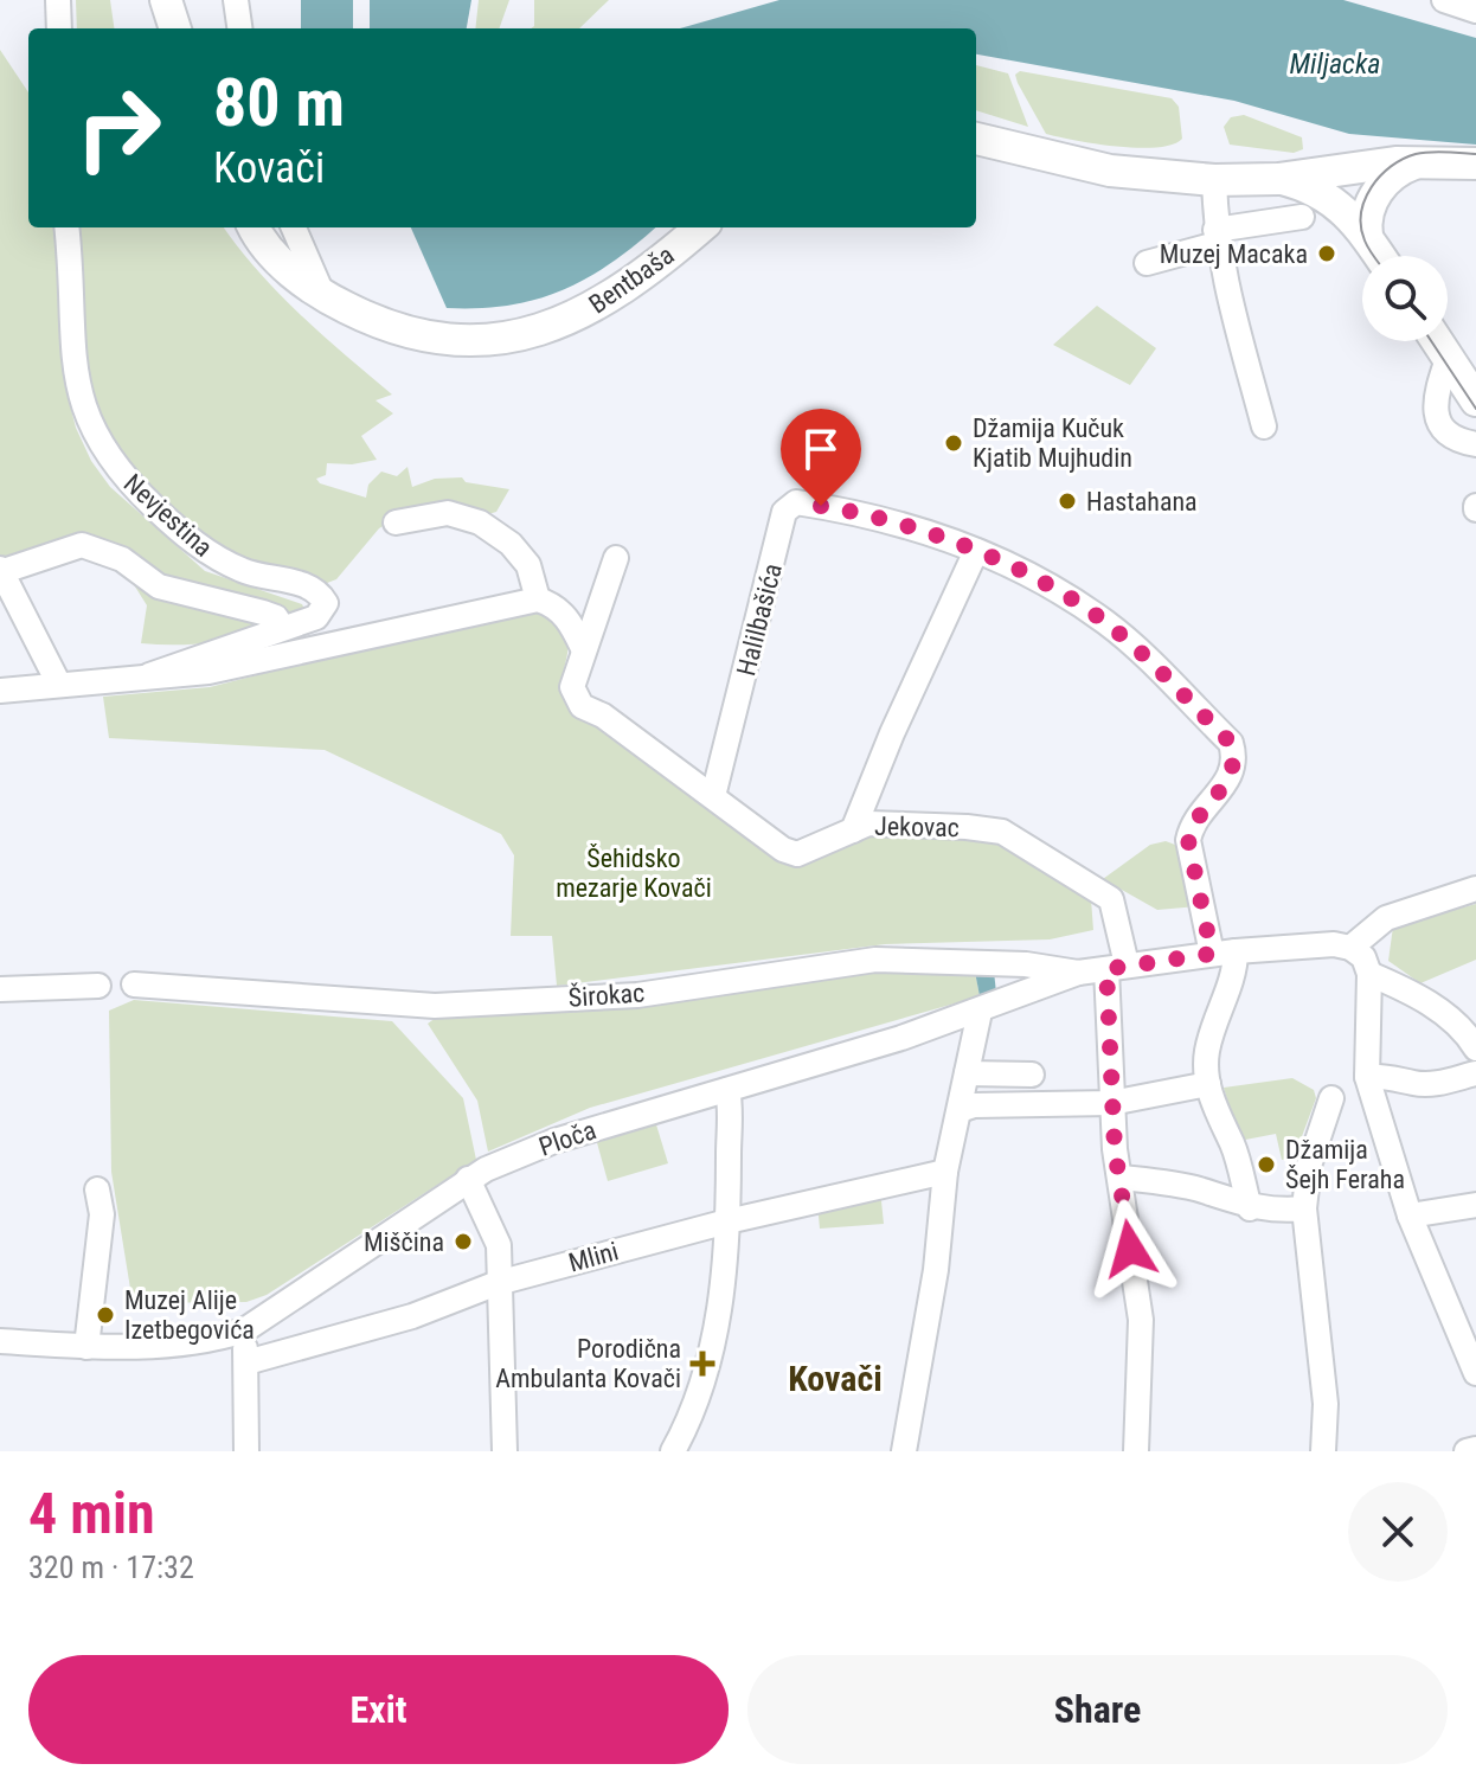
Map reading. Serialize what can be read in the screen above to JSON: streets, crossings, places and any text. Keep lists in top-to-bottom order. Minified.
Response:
{"streets":{"main road":["Bentbaša"],"street":["Nevjestina","Halilbašića","Jekovac","Širokac","Ploča","Mlini"]},"crossings":[["Halilbašića","Jekovac"],["Širokac","Ploča"]],"districts":["Kovači"],"water":["Miljacka"],"parks":["Šehidsko mezarje Kovači"],"places":{"other":["Muzej Macaka","Džamija Kučuk Kjatib Mujhudin","Hastahana","Džamija Šejh Feraha","Miščina","Muzej Alije Izetbegovića"],"health":["Porodična Ambulanta Kovači"]},"page":{"turn":["80 m","Kovači"],"heading":["4 min","320 m · 17:32"],"buttons":["Exit","Share"]}}
